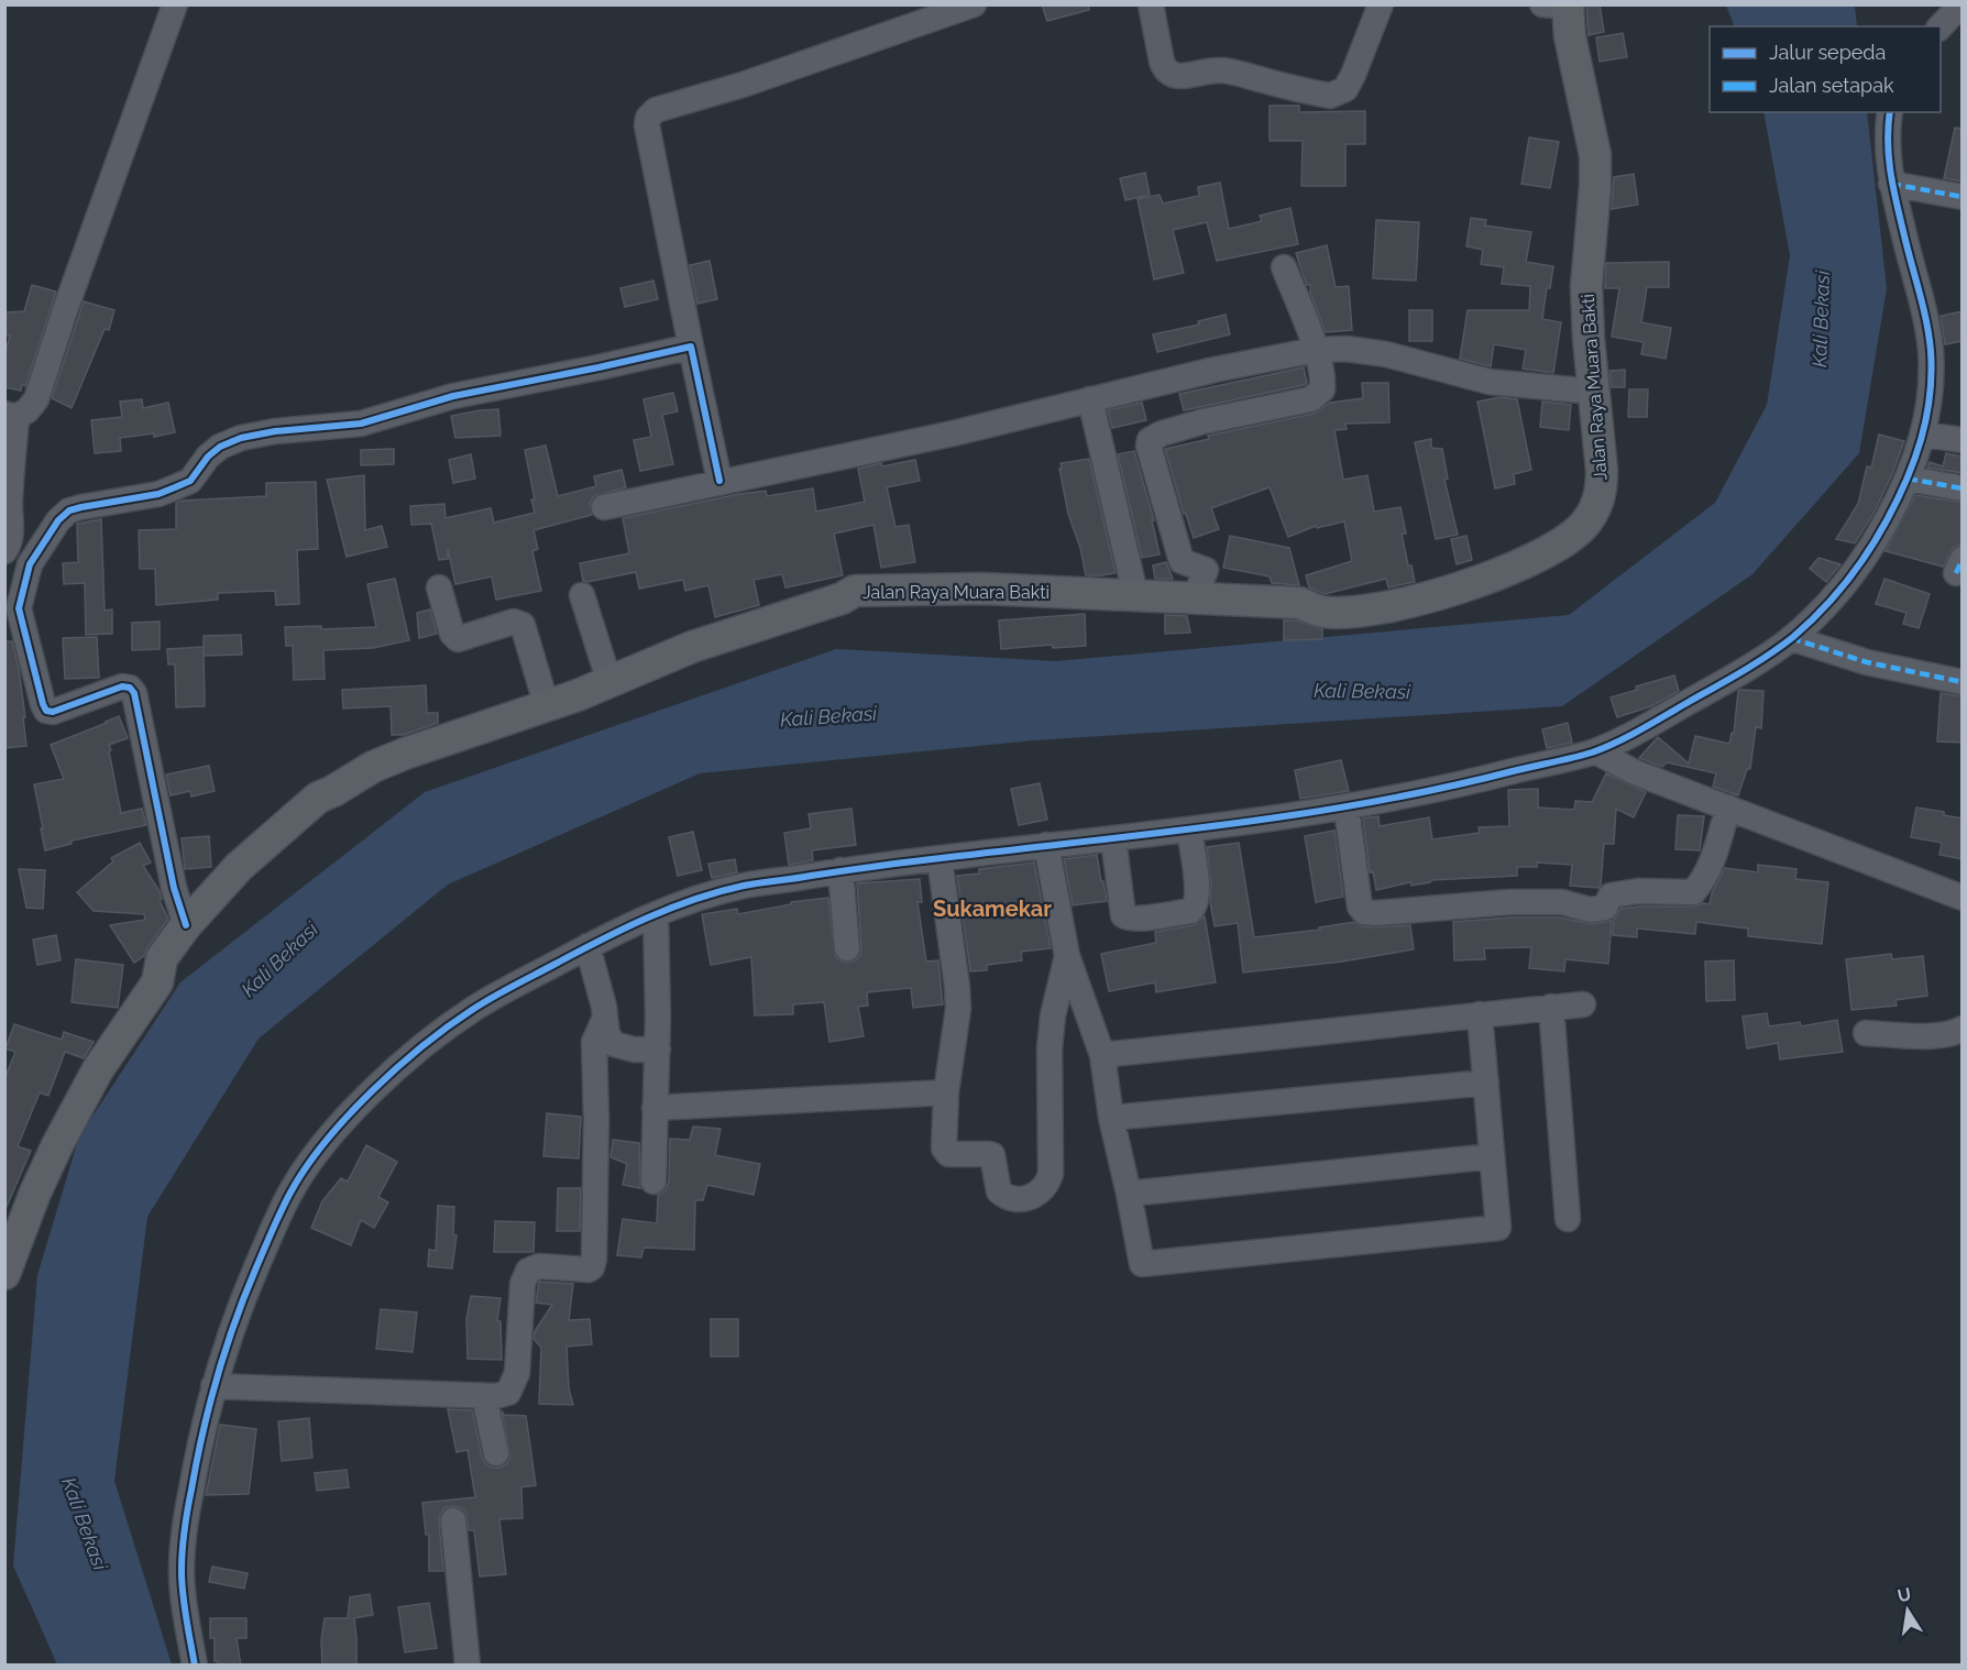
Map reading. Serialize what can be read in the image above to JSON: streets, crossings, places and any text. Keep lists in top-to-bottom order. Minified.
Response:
{"streets":{"main road":["Jalan Raya Muara Bakti"]},"districts":["Sukamekar"],"water":["Kali Bekasi"],"legend":["Jalur sepeda","Jalan setapak"],"north":"top"}
